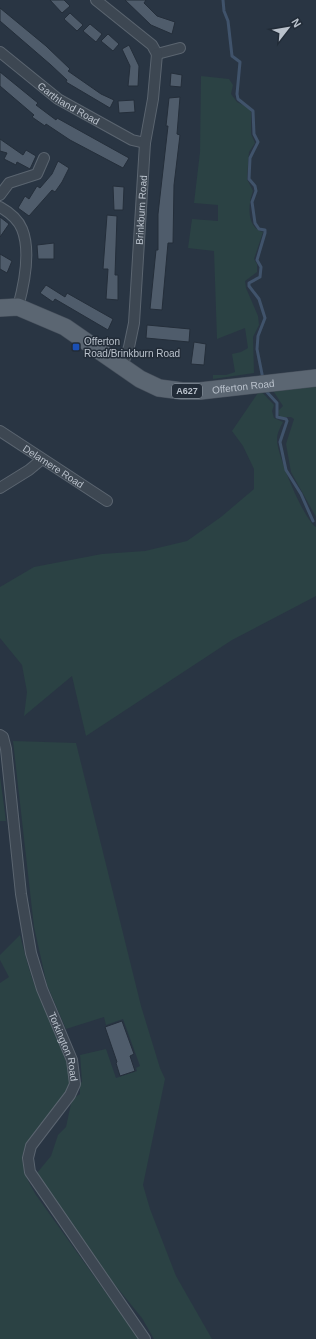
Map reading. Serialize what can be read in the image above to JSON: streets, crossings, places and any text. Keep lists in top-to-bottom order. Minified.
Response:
{"streets":{"main road":["Offerton Road","A627"],"street":["Garthland Road","Brinkburn Road","Delamere Road","Torkington Road"]},"crossings":[["Garthland Road","Brinkburn Road"],["Brinkburn Road","Offerton Road"]],"places":{"transit":["Offerton Road/Brinkburn Road"]},"north":"top right"}
